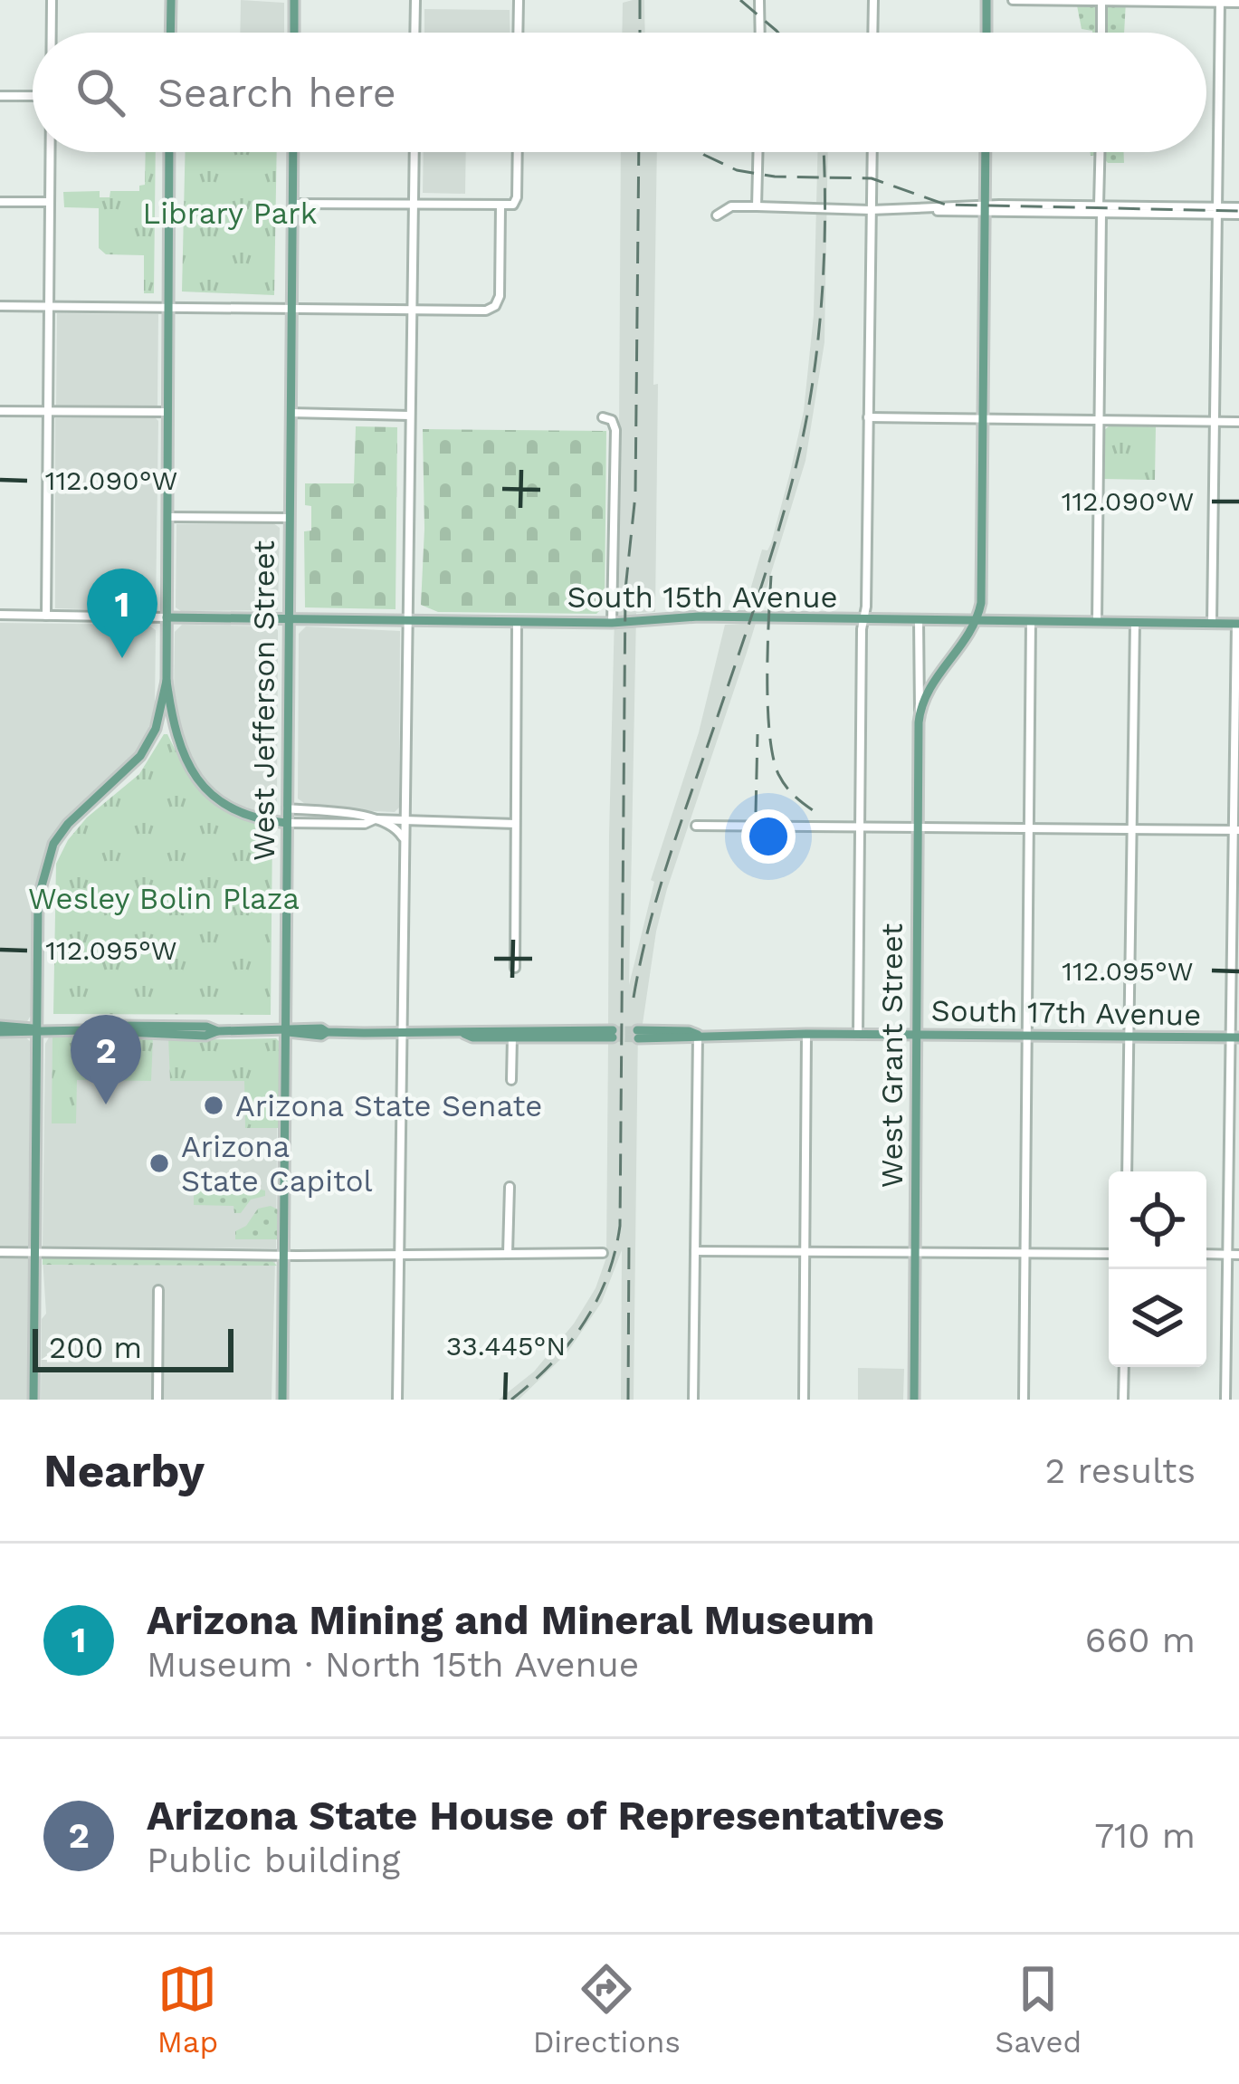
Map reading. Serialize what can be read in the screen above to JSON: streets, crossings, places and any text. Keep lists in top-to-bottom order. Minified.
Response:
{"streets":{"main road":["South 15th Avenue","West Jefferson Street","South 17th Avenue","West Grant Street"]},"crossings":[["South 15th Avenue","West Jefferson Street"],["South 15th Avenue","West Grant Street"],["South 17th Avenue","West Grant Street"]],"parks":["Library Park","Wesley Bolin Plaza"],"places":["Arizona State Senate","Arizona State Capitol"],"scale_bar":"200 m","page":{"search":"Search here","pins":["1","2"],"scale":"200 m","heading":["Nearby","2 results"],"list":[{"mark":"1","name":"Arizona Mining and Mineral Museum","note":"Museum · North 15th Avenue","value":"660 m"},{"mark":"2","name":"Arizona State House of Representatives","note":"Public building","value":"710 m"}],"nav":["Map","Directions","Saved"]},"coordinates":["112.090°W","112.095°W","33.445°N"]}
